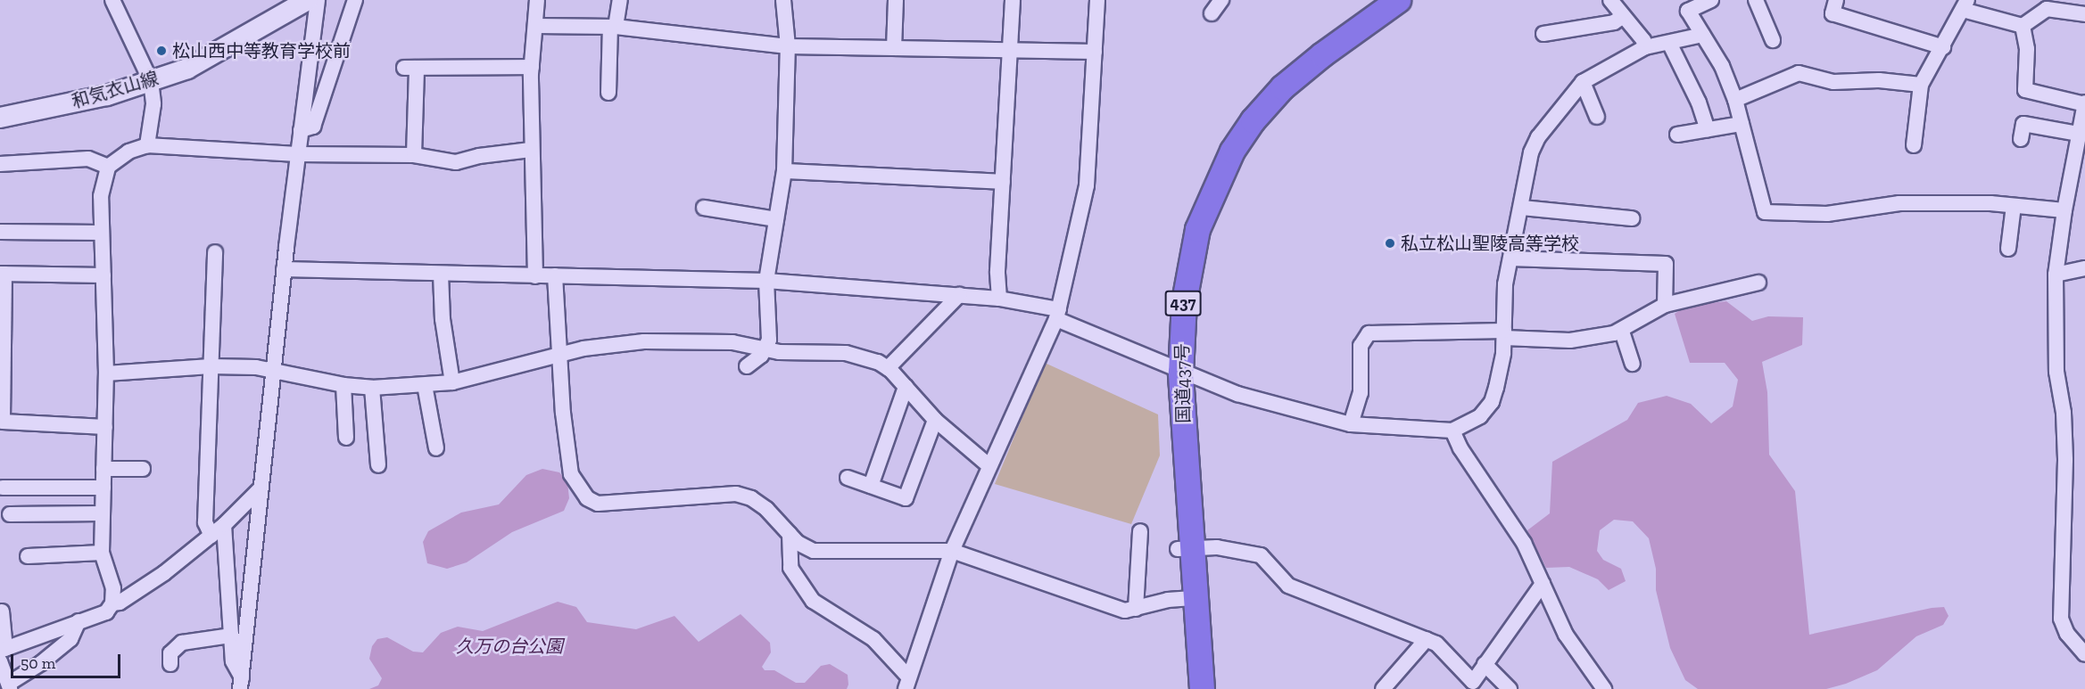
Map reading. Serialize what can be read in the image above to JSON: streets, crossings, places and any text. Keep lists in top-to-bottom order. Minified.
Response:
{"streets":{"highway":["437","国道437号"],"main road":["和気衣山線"]},"parks":["久万の台公園"],"places":["松山西中等教育学校前","私立松山聖陵高等学校"],"scale_bar":"50 m"}
